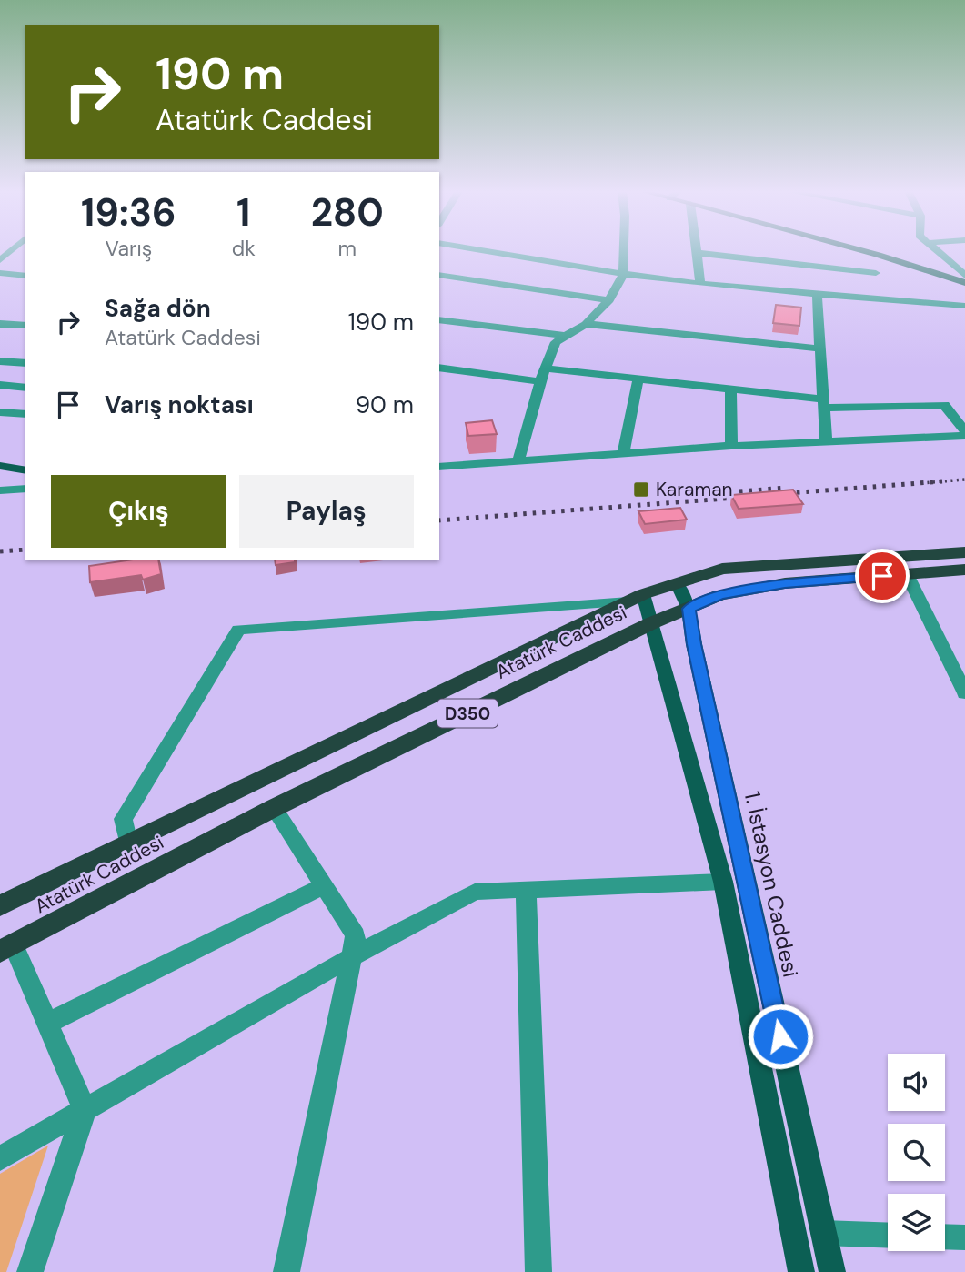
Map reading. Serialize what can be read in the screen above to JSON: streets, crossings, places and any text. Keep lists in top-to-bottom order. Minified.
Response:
{"streets":{"highway":["Atatürk Caddesi","D350"],"main road":["1. İstasyon Caddesi"]},"crossings":[["Atatürk Caddesi","1. İstasyon Caddesi"]],"places":{"transit":["Karaman"]},"page":{"turn":["190 m","Atatürk Caddesi"],"eta":["19:36","Varış","1","dk","280","m"],"list":[{"name":"Sağa dön","note":"Atatürk Caddesi","value":"190 m"},{"name":"Varış noktası","value":"90 m"}],"buttons":["Çıkış","Paylaş"]}}
